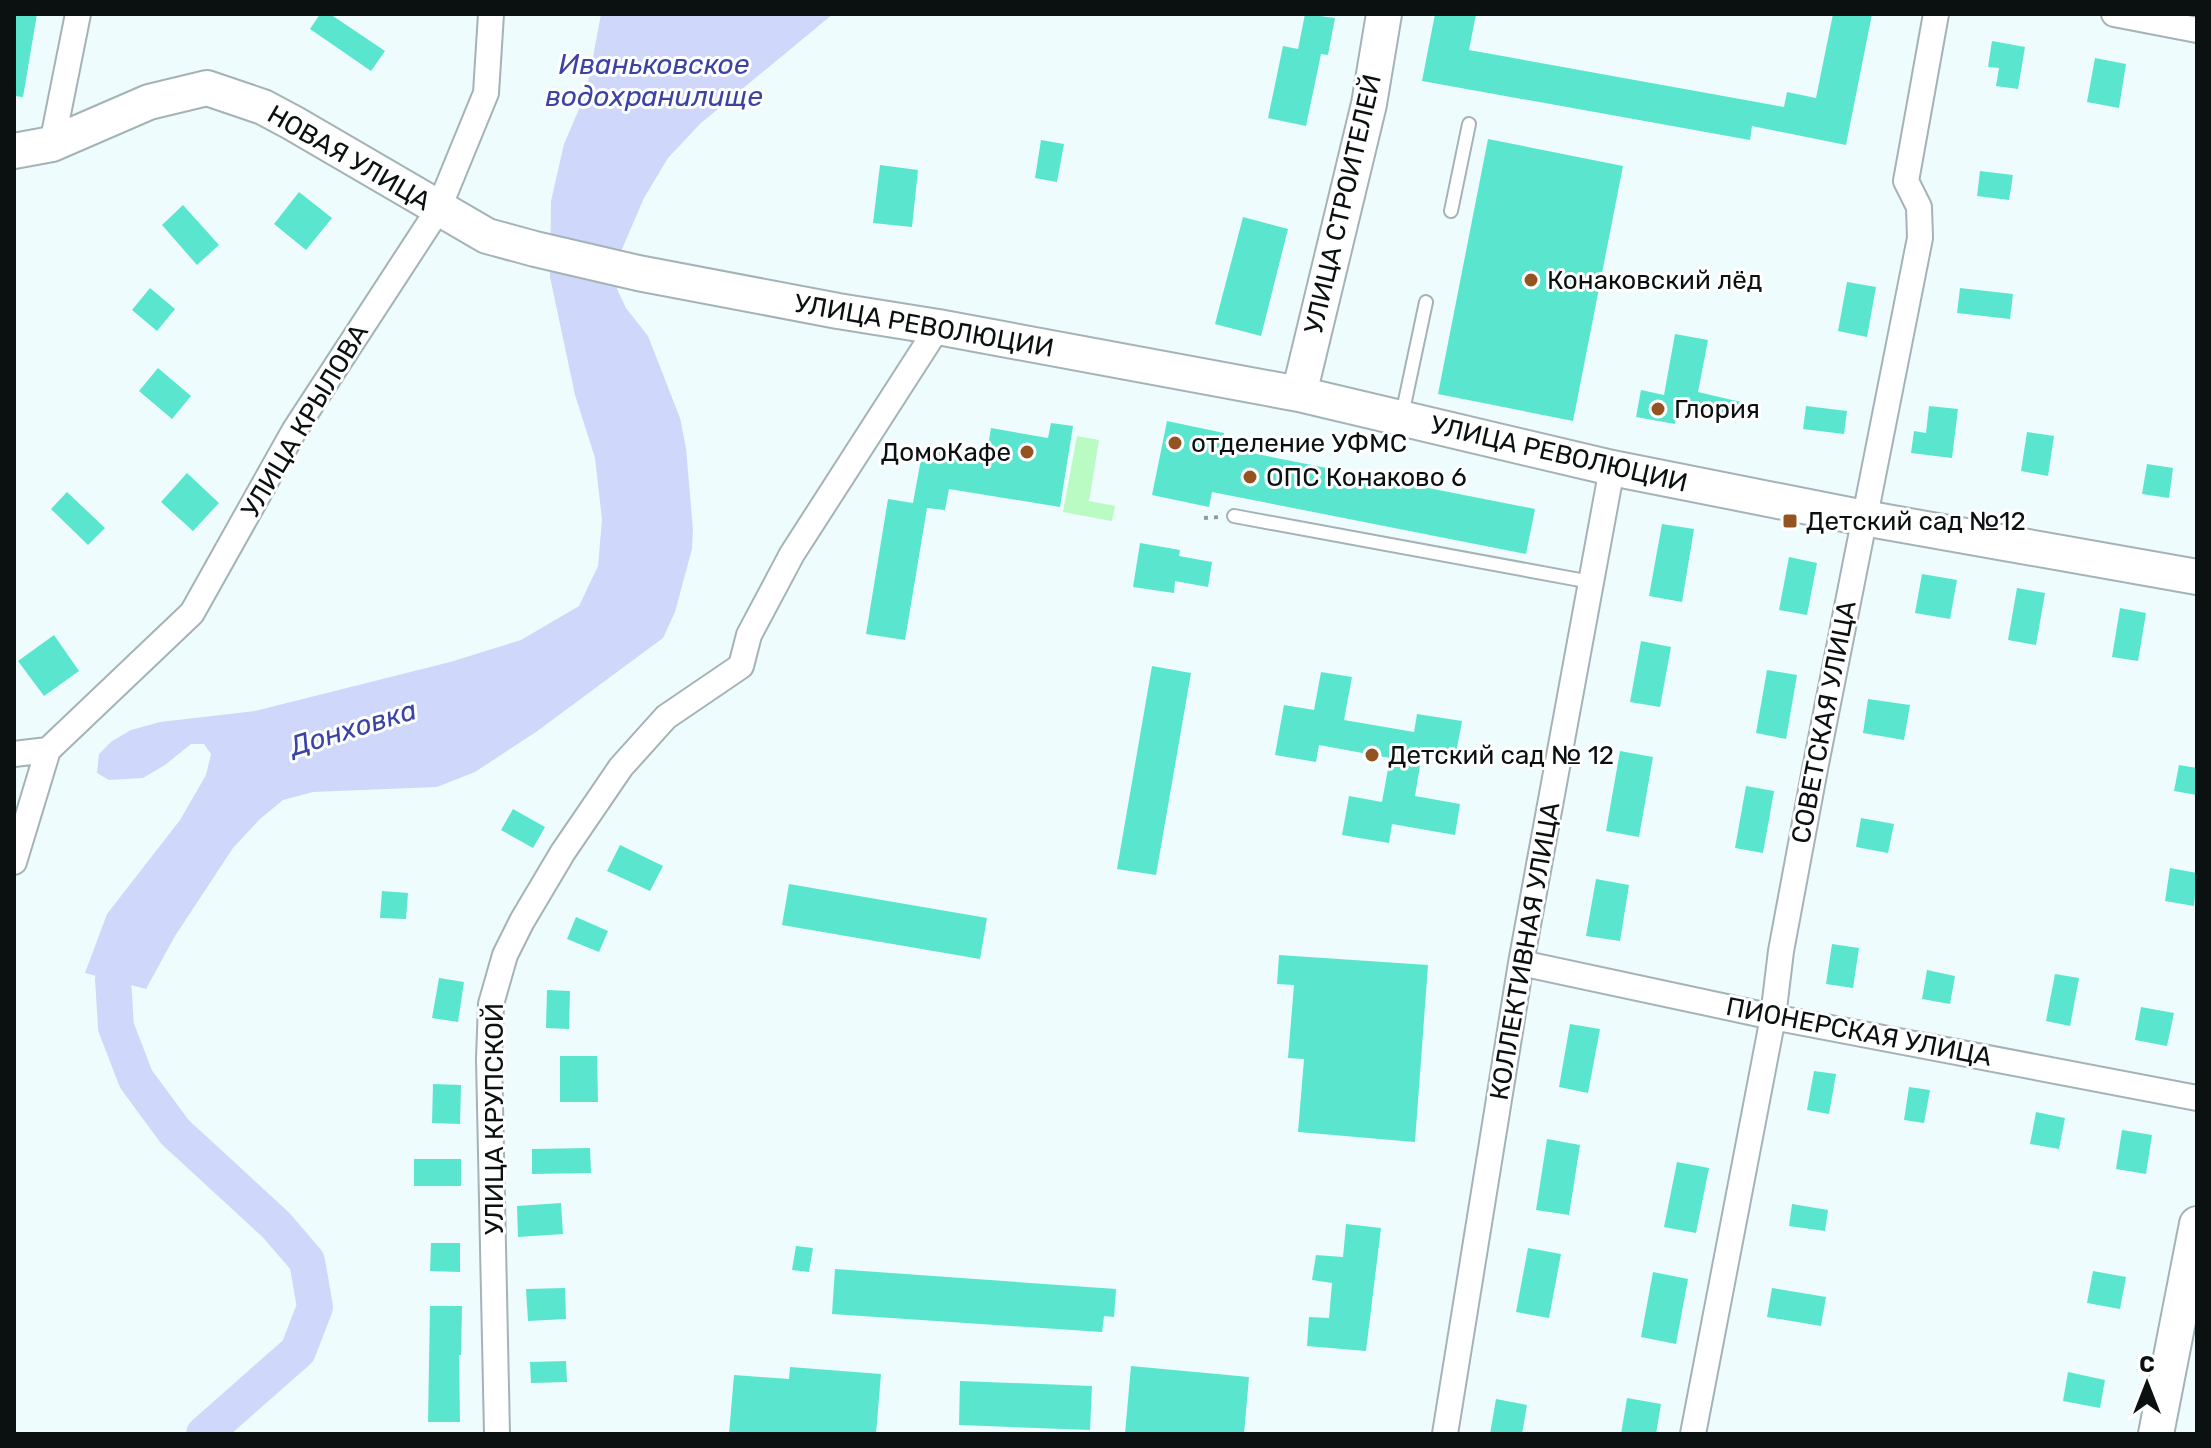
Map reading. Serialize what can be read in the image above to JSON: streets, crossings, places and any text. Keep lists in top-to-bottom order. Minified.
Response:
{"streets":{"main road":["НОВАЯ УЛИЦА","УЛИЦА СТРОИТЕЛЕЙ","УЛИЦА РЕВОЛЮЦИИ"],"street":["УЛИЦА КРЫЛОВА","СОВЕТСКАЯ УЛИЦА","КОЛЛЕКТИВНАЯ УЛИЦА","ПИОНЕРСКАЯ УЛИЦА","УЛИЦА КРУПСКОЙ"]},"crossings":[["НОВАЯ УЛИЦА","УЛИЦА РЕВОЛЮЦИИ"],["НОВАЯ УЛИЦА","УЛИЦА КРЫЛОВА"],["УЛИЦА СТРОИТЕЛЕЙ","УЛИЦА РЕВОЛЮЦИИ"],["УЛИЦА РЕВОЛЮЦИИ","СОВЕТСКАЯ УЛИЦА"],["УЛИЦА РЕВОЛЮЦИИ","КОЛЛЕКТИВНАЯ УЛИЦА"],["УЛИЦА РЕВОЛЮЦИИ","УЛИЦА КРУПСКОЙ"],["СОВЕТСКАЯ УЛИЦА","ПИОНЕРСКАЯ УЛИЦА"],["КОЛЛЕКТИВНАЯ УЛИЦА","ПИОНЕРСКАЯ УЛИЦА"]],"water":["Иваньковское водохранилище","Донховка"],"places":{"other":["Конаковский лёд","Глория","отделение УФМС","ДомоКафе","ОПС Конаково 6","Детский сад № 12"],"transit":["Детский сад №12"]},"north":"top"}
